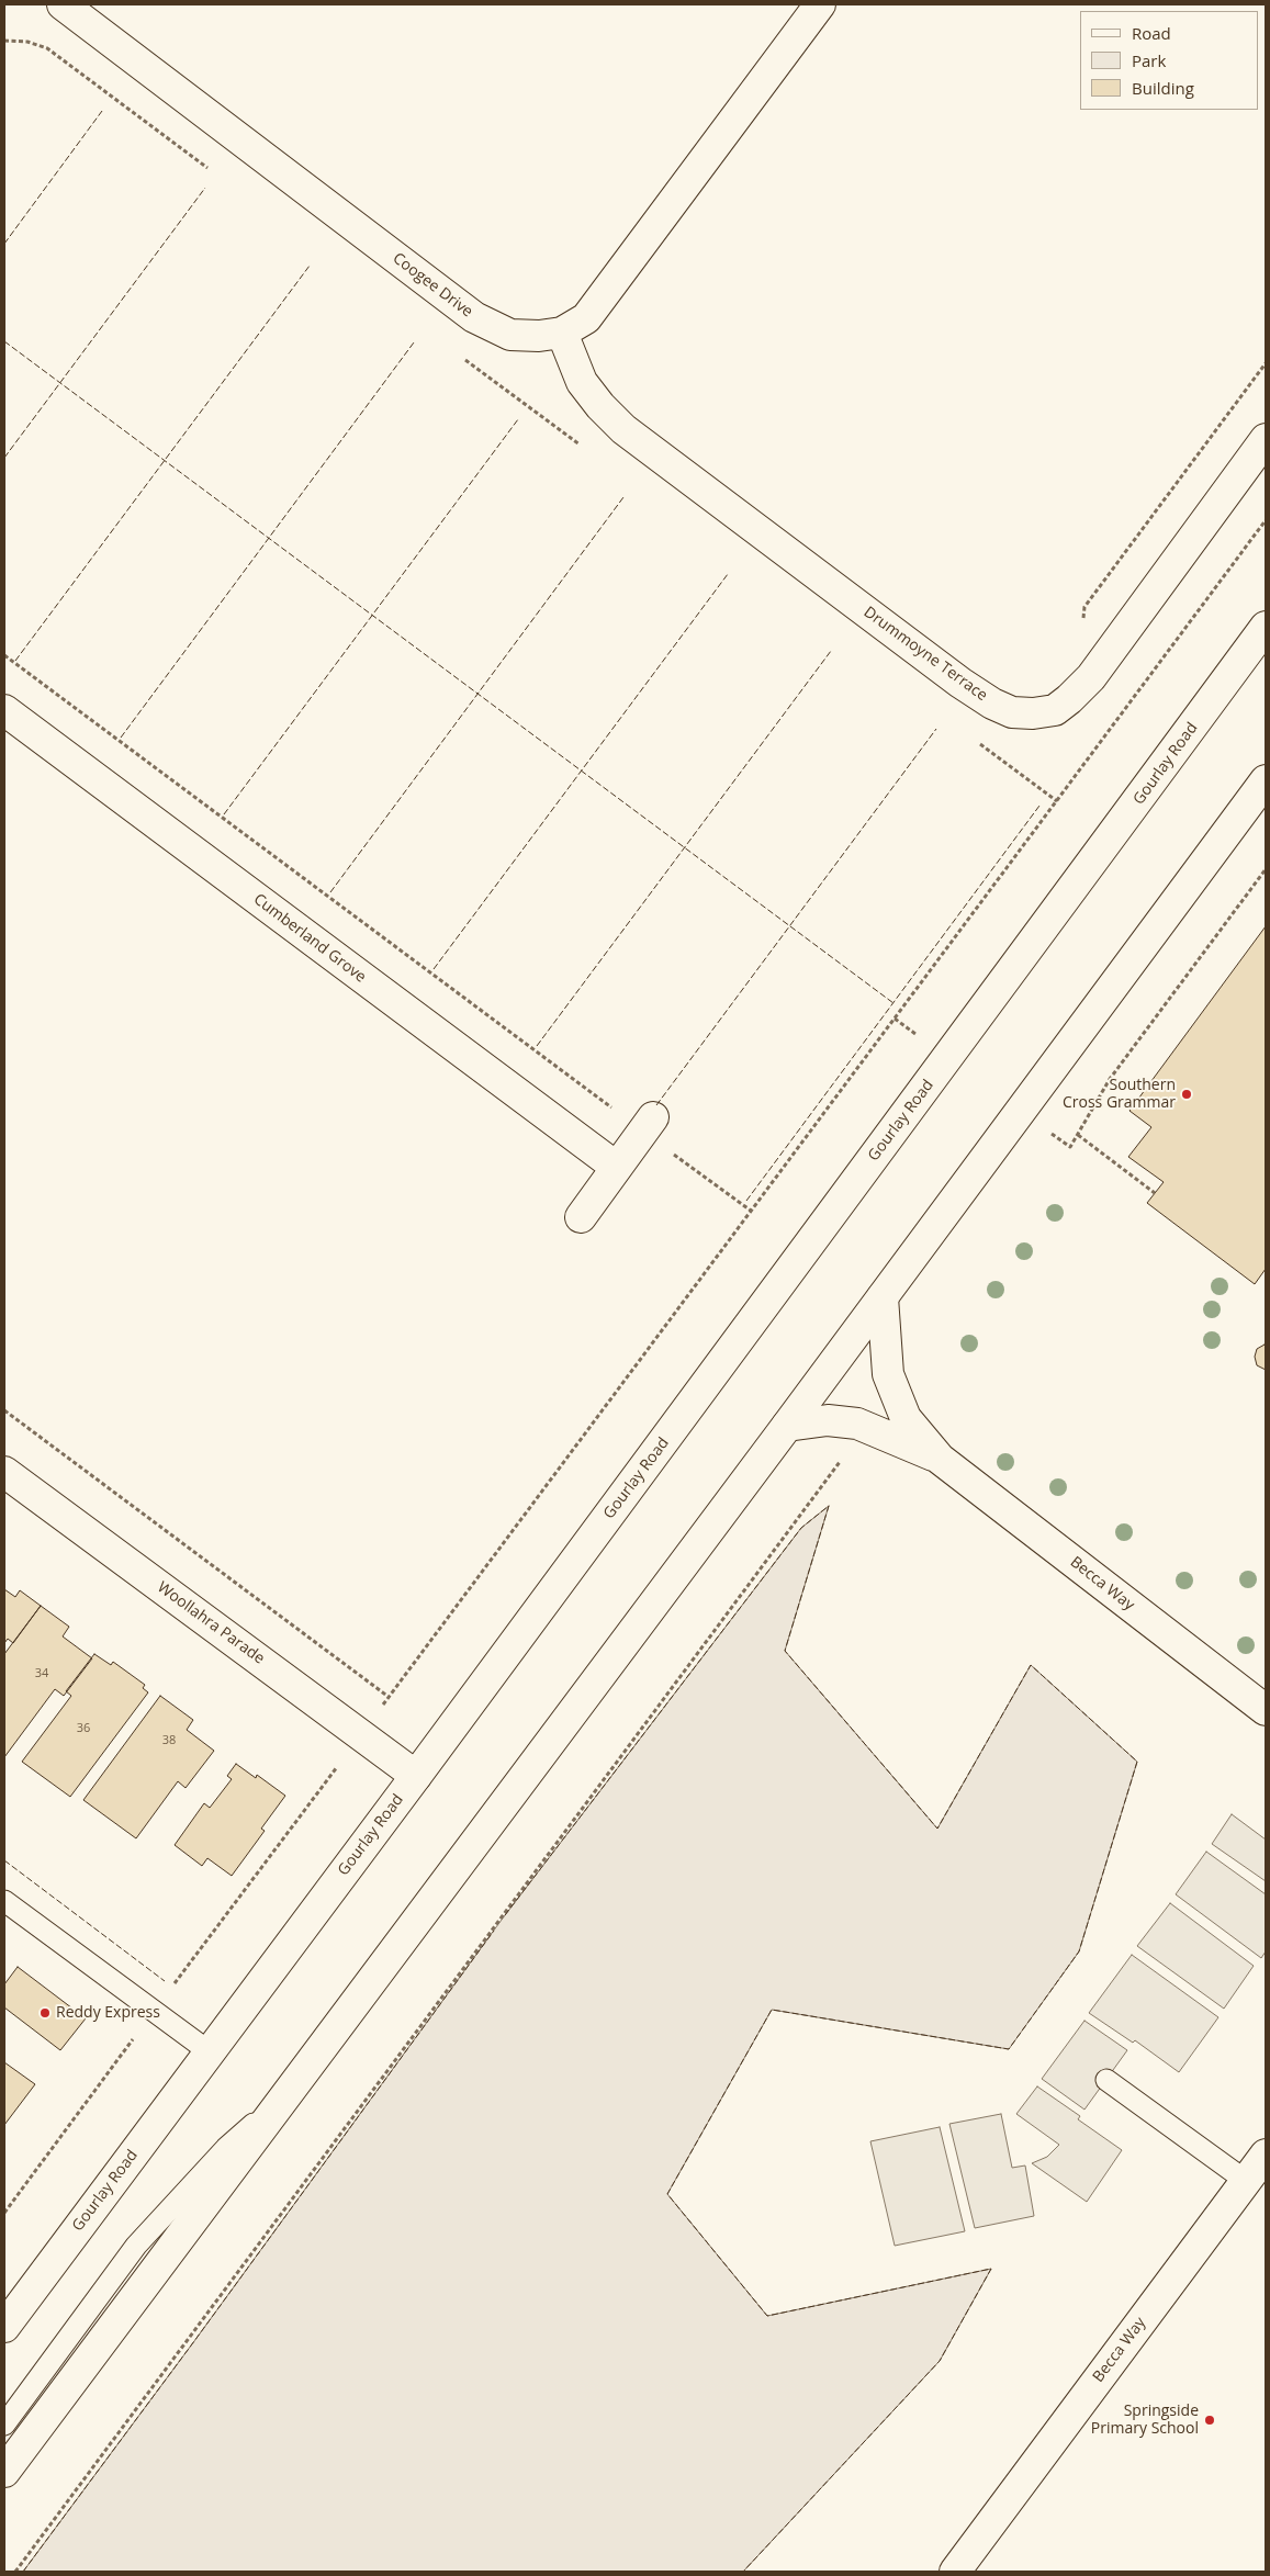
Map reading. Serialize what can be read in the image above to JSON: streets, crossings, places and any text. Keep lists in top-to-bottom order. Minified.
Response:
{"streets":{"street":["Coogee Drive","Drummoyne Terrace","Gourlay Road","Cumberland Grove","Becca Way","Woollahra Parade"]},"crossings":[["Coogee Drive","Drummoyne Terrace"],["Gourlay Road","Woollahra Parade"]],"places":["Southern Cross Grammar","Reddy Express","Springside Primary School"],"house_numbers":["34","36","38"],"legend":["Road","Park","Building"]}
